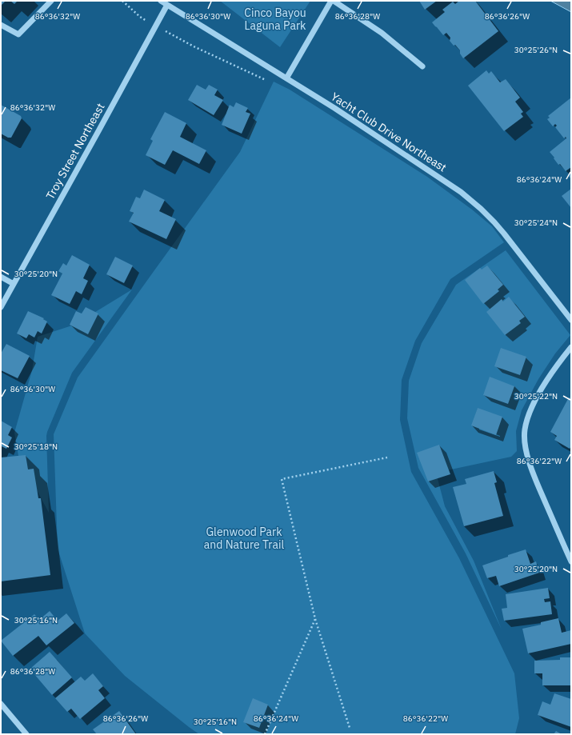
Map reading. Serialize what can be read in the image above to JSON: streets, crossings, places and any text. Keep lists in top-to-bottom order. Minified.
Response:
{"streets":{"street":["Yacht Club Drive Northeast","Troy Street Northeast"]},"crossings":[["Yacht Club Drive Northeast","Troy Street Northeast"]],"parks":["Cinco Bayou Laguna Park","Glenwood Park and Nature Trail"],"coordinates":["86°36'32\"W","86°36'30\"W","86°36'28\"W","86°36'26\"W","30°25'26\"N","86°36'24\"W","30°25'24\"N","30°25'20\"N","30°25'22\"N","30°25'18\"N","86°36'22\"W","30°25'16\"N"]}
